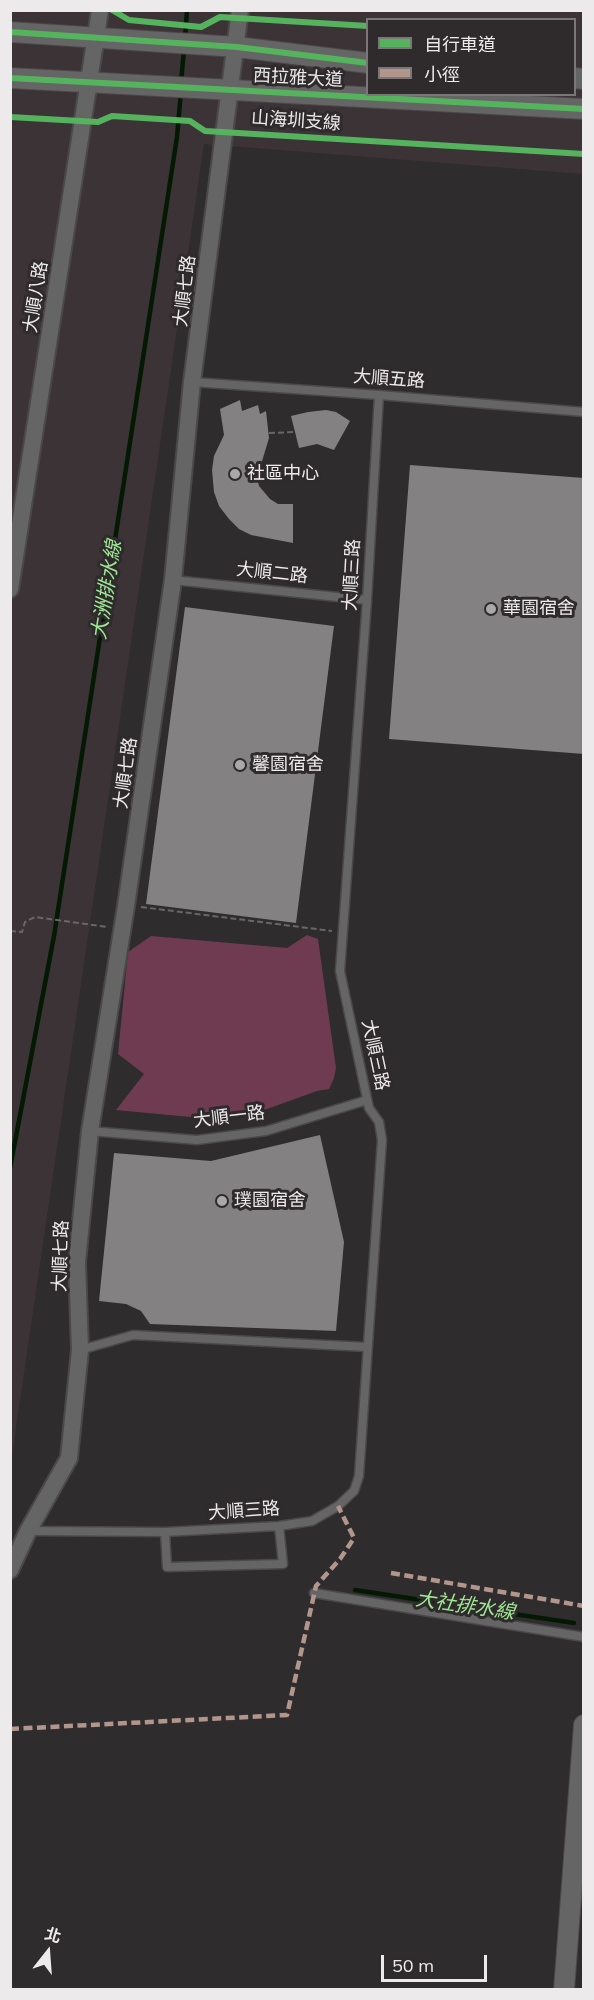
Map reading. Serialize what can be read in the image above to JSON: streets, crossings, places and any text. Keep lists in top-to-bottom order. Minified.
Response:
{"streets":{"street":["西拉雅大道","大順七路","大順八路"],"lane":["大順五路","大順二路","大順三路","大順一路"],"cycle path":["山海圳支線"]},"crossings":[["西拉雅大道","大順七路"],["西拉雅大道","大順八路"],["大順七路","大順五路"],["大順七路","大順二路"],["大順七路","大順三路"],["大順七路","大順一路"],["大順五路","大順三路"],["大順二路","大順三路"],["大順三路","大順一路"]],"water":["大洲排水線","大社排水線"],"places":["社區中心","華園宿舍","馨園宿舍","璞園宿舍"],"legend":["自行車道","小徑"],"scale_bar":"50 m","north":"top"}
